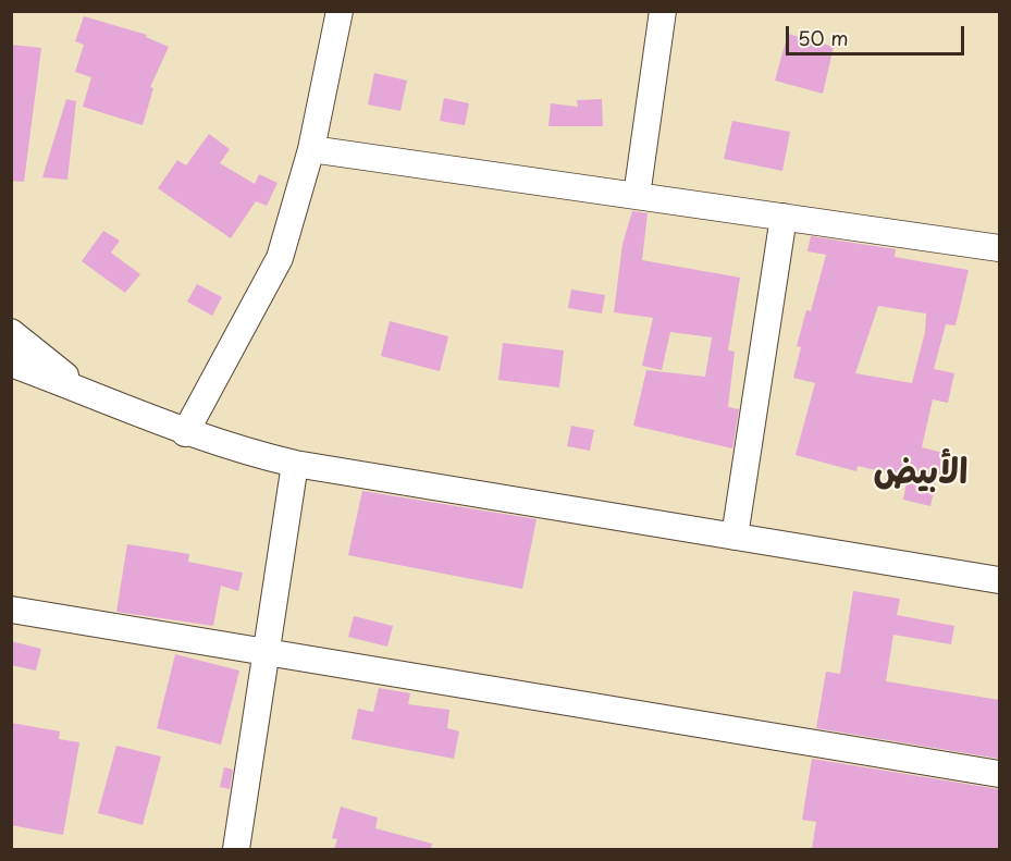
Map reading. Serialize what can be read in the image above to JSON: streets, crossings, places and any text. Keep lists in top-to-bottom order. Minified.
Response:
{"districts":["الأبيض"],"scale_bar":"50 m"}
